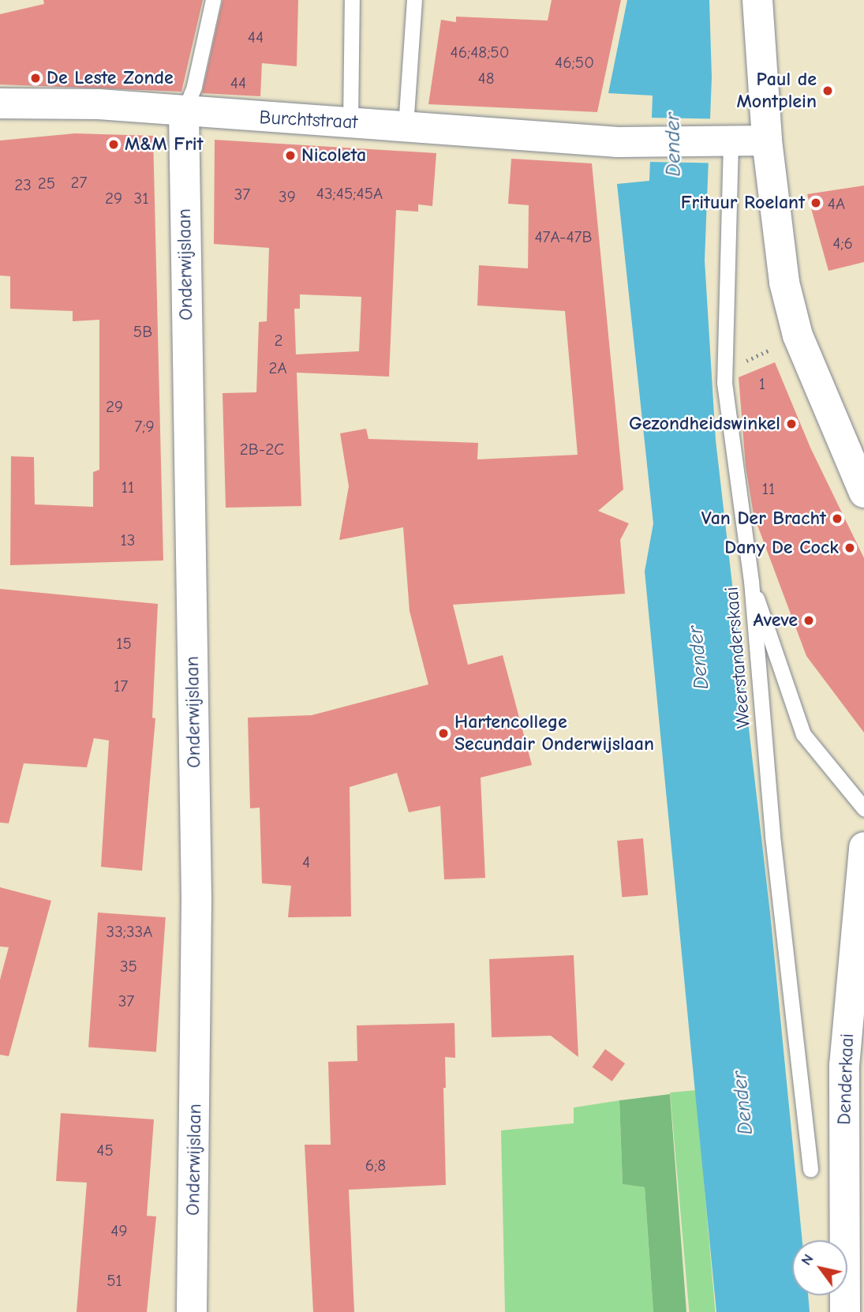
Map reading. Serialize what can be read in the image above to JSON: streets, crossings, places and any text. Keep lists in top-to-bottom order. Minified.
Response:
{"streets":{"street":["Burchtstraat","Onderwijslaan","Denderkaai"],"lane":["Weerstanderskaai"]},"crossings":[["Burchtstraat","Onderwijslaan"],["Burchtstraat","Weerstanderskaai"]],"water":["Dender"],"places":["De Leste Zonde","Paul de Montplein","M&M Frit","Nicoleta","Frituur Roelant","Gezondheidswinkel","Van Der Bracht","Dany De Cock","Aveve","Hartencollege Secundair Onderwijslaan"],"house_numbers":["44","46;48;50","46;50","48","44","27","25","23","43;45;45A","37","39","29","31","4A","47A-47B","4;6","5B","2","2A","1","29","7;9","2B-2C","11","11","13","15","17","4","33;33A","35","37","45","6;8","49","51"],"north":"top left"}
